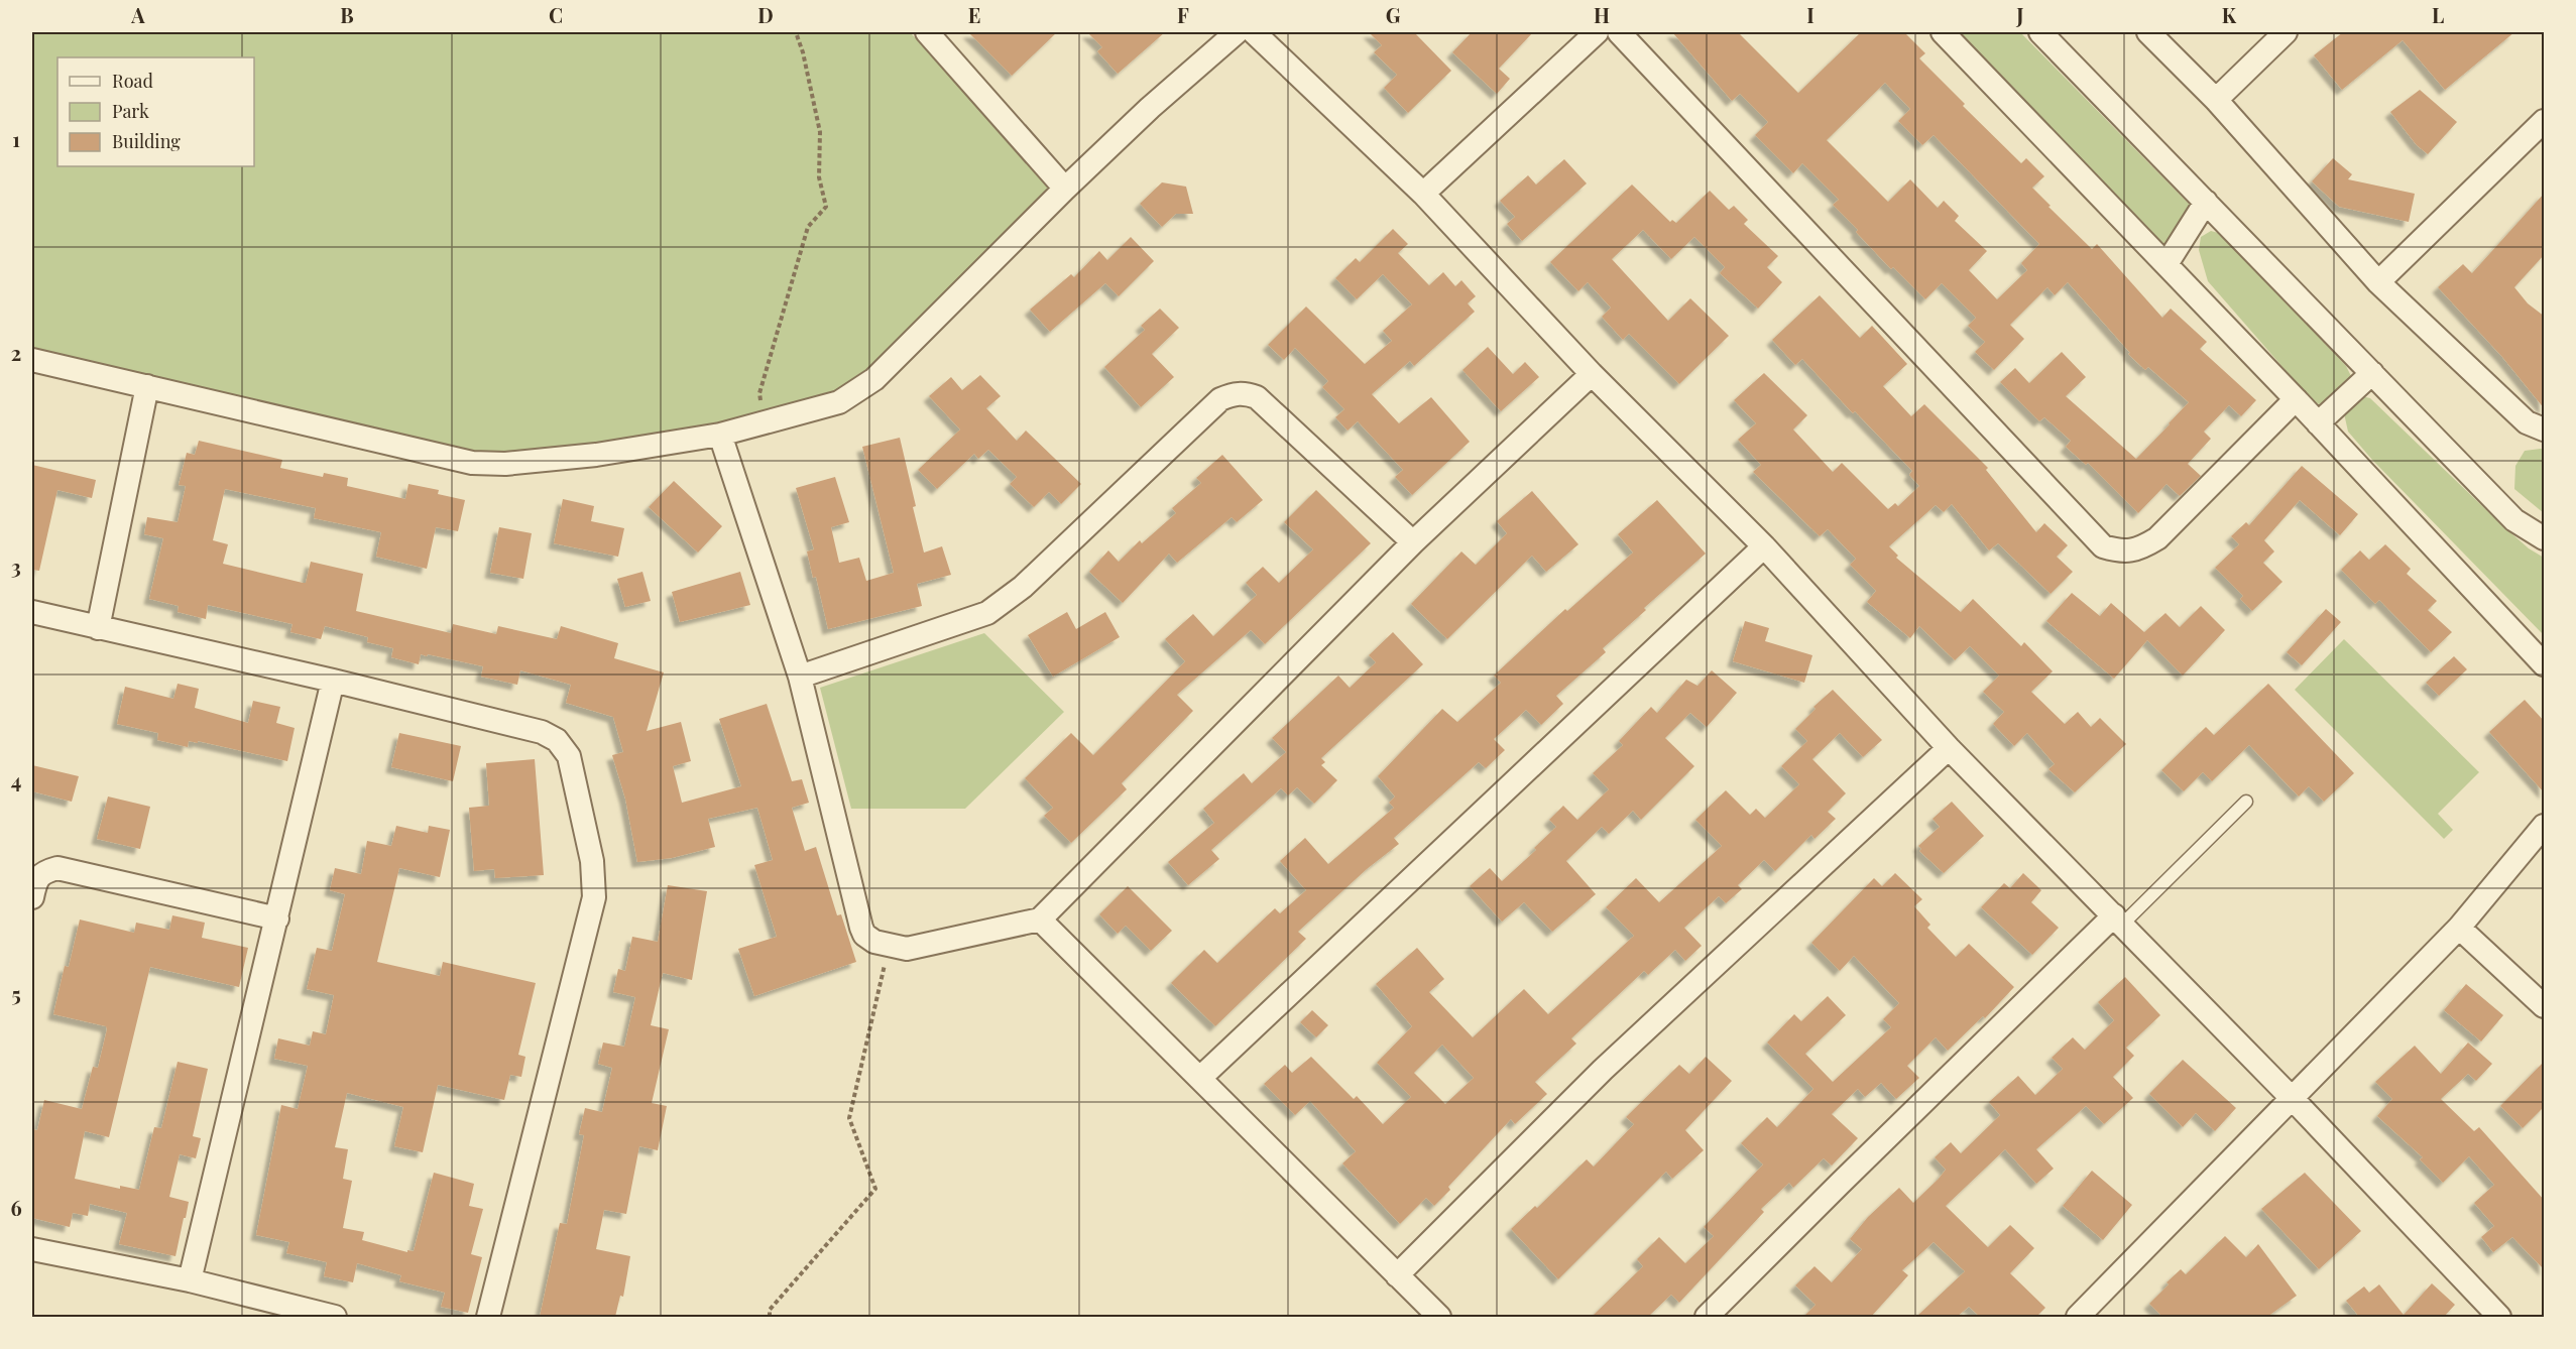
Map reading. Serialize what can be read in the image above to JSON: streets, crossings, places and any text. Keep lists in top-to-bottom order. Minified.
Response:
{"legend":["Road","Park","Building"],"grid":{"columns":["A","B","C","D","E","F","G","H","I","J","K","L"],"rows":["1","2","3","4","5","6"]}}
